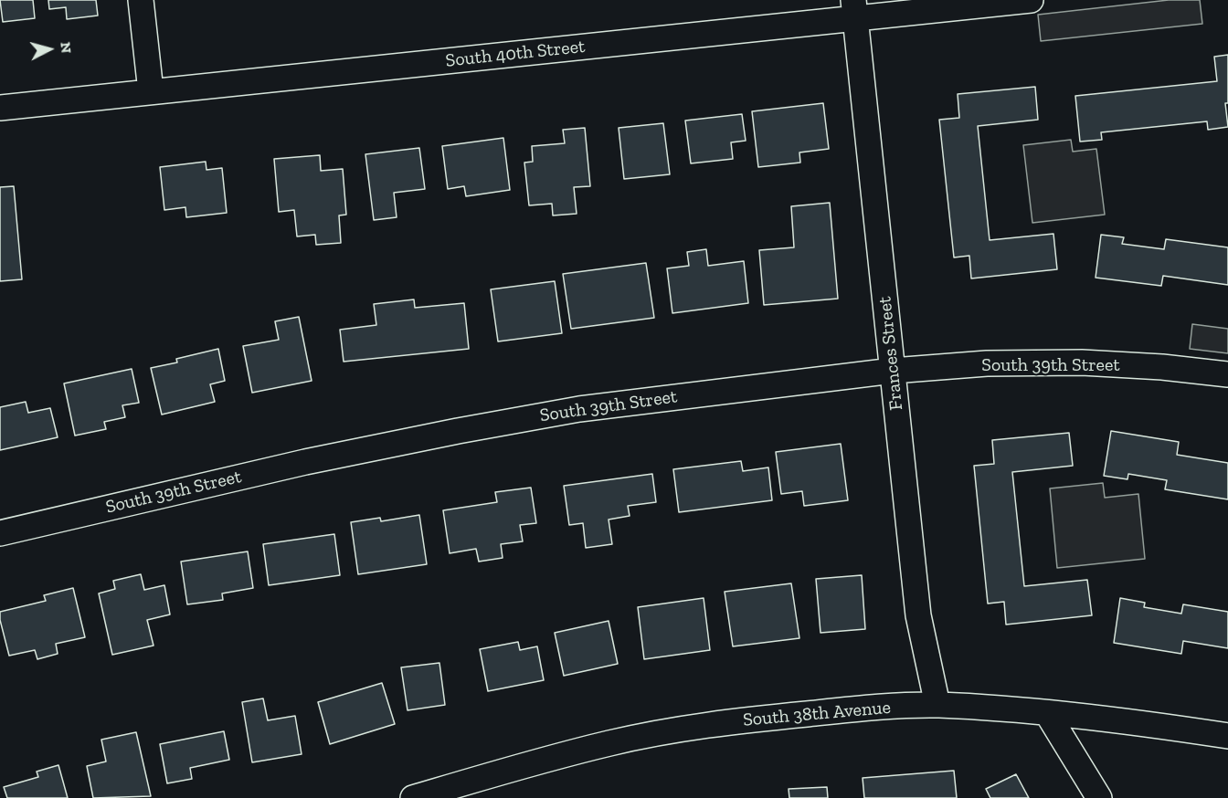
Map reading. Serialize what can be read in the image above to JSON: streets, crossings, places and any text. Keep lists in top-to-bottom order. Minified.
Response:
{"streets":{"street":["South 40th Street","Frances Street","South 39th Street","South 38th Avenue"]},"crossings":[["South 40th Street","Frances Street"],["Frances Street","South 39th Street"],["Frances Street","South 38th Avenue"]],"north":"right"}
